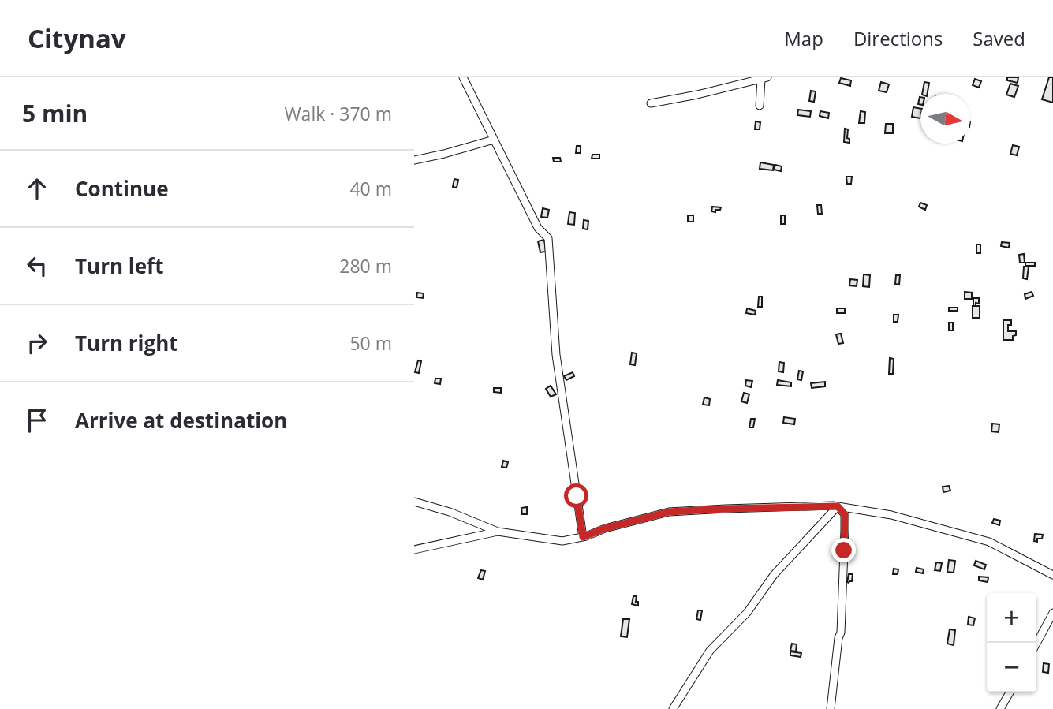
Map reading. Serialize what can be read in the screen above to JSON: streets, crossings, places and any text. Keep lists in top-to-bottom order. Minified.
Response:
{"north":"right","page":{"header":"Citynav","nav":["Map","Directions","Saved"],"heading":["5 min","Walk · 370 m"],"list":[["Continue","40 m"],["Turn left","280 m"],["Turn right","50 m"],"Arrive at destination"],"map_buttons":["+","−"]}}
